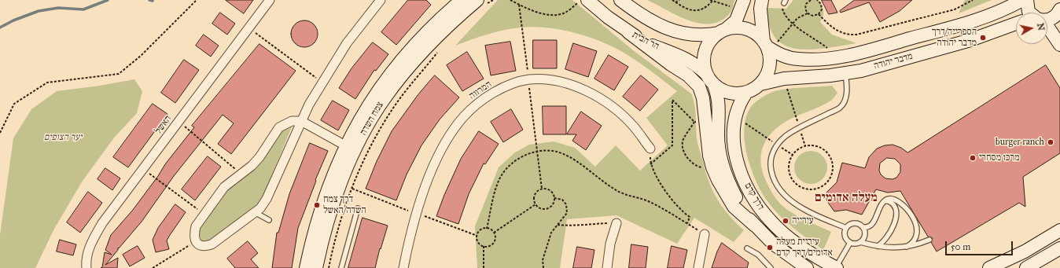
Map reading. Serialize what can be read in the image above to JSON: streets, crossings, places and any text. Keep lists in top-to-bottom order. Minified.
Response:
{"streets":{"main road":["הר הבית","מדבר יהודה","צמח השדה","דרך קדם"],"street":["המרווה","האשל"]},"crossings":[["הר הבית","מדבר יהודה"],["הר הבית","דרך קדם"],["מדבר יהודה","דרך קדם"]],"districts":["מעלה אדומים"],"parks":["יער הצופים"],"places":["הספרייה/דרך מדבר יהודה","burger ranch","מרכז מסחרי","דרך צמח השדה/האשל","עירייה","עיריית מעלה אדומים/דרך קדם"],"scale_bar":"50 m","north":"right"}
